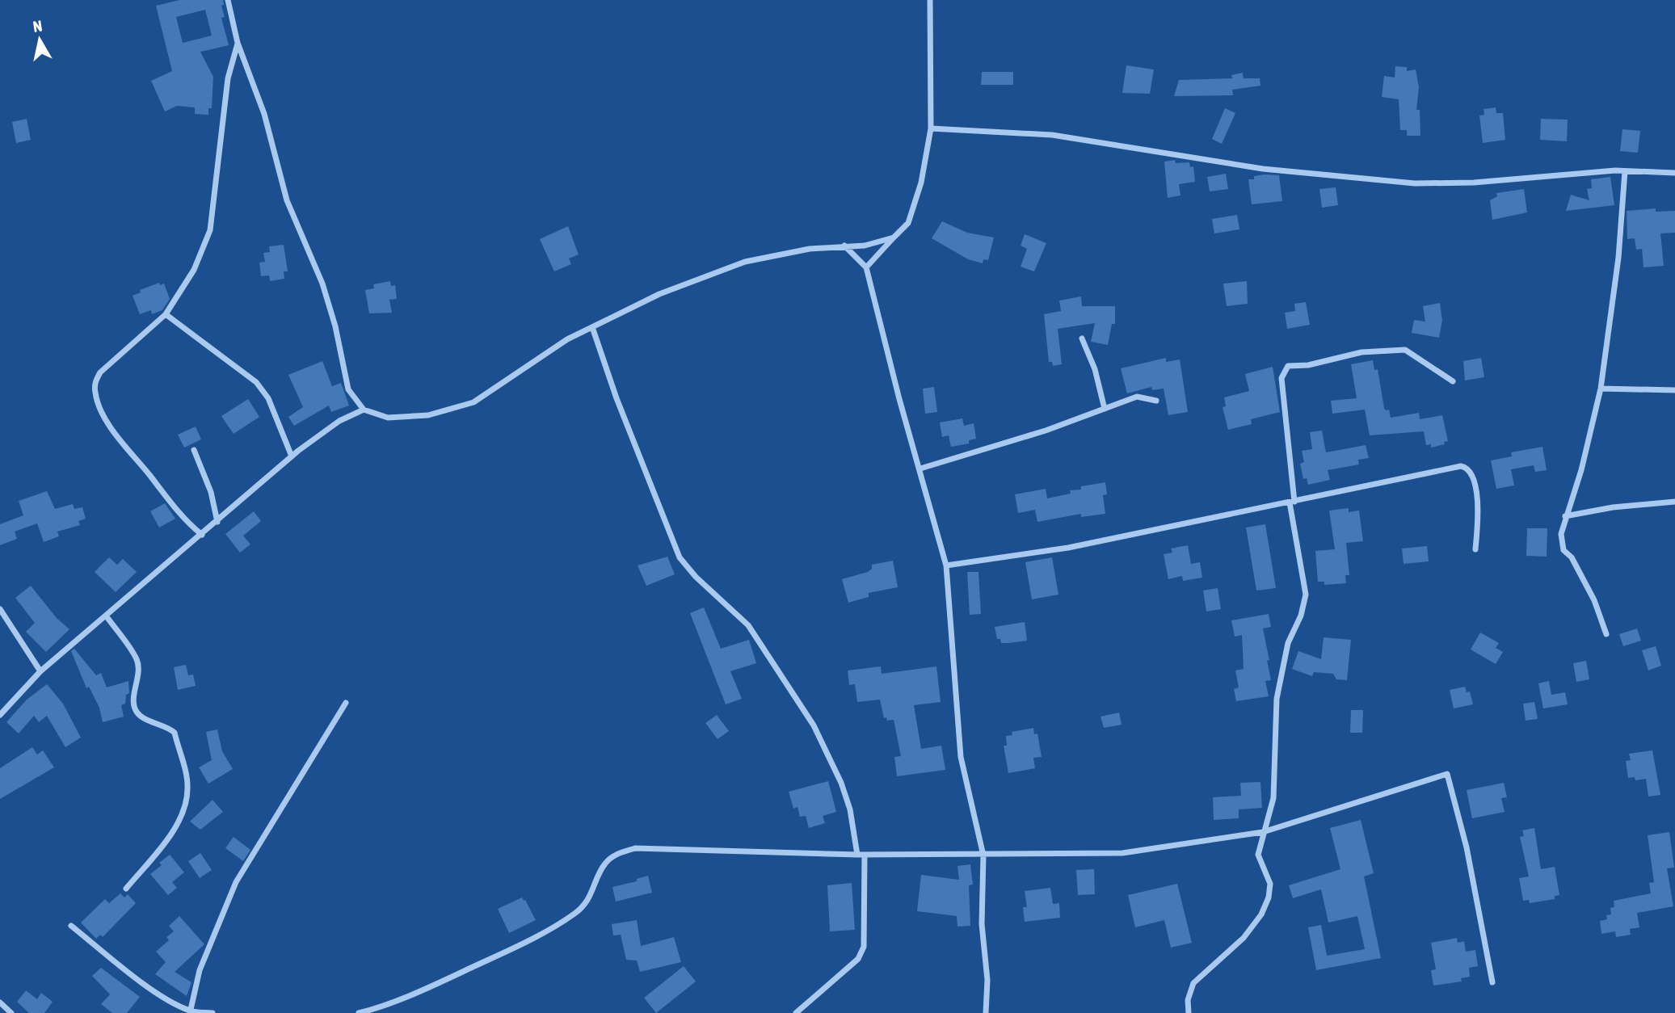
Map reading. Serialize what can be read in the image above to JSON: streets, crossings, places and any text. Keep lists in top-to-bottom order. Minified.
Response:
{"north":"top"}
